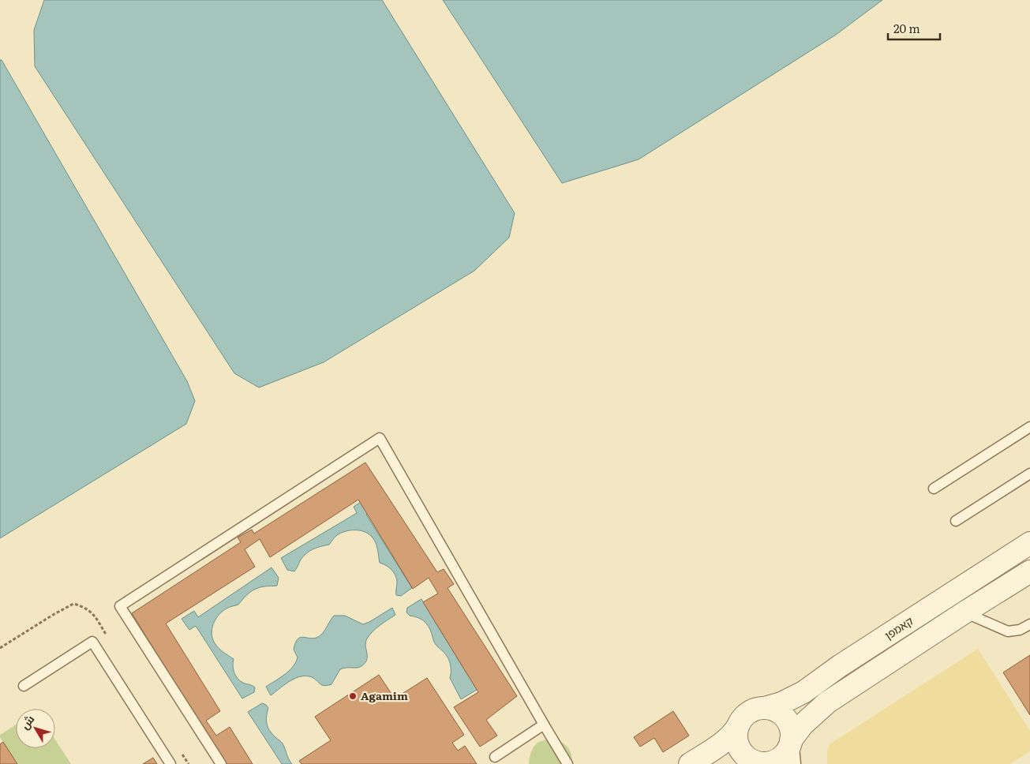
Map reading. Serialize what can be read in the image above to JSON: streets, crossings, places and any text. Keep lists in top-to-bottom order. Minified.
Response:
{"streets":{"street":["קאמפן"]},"places":["Agamim"],"scale_bar":"20 m","north":"top left"}
